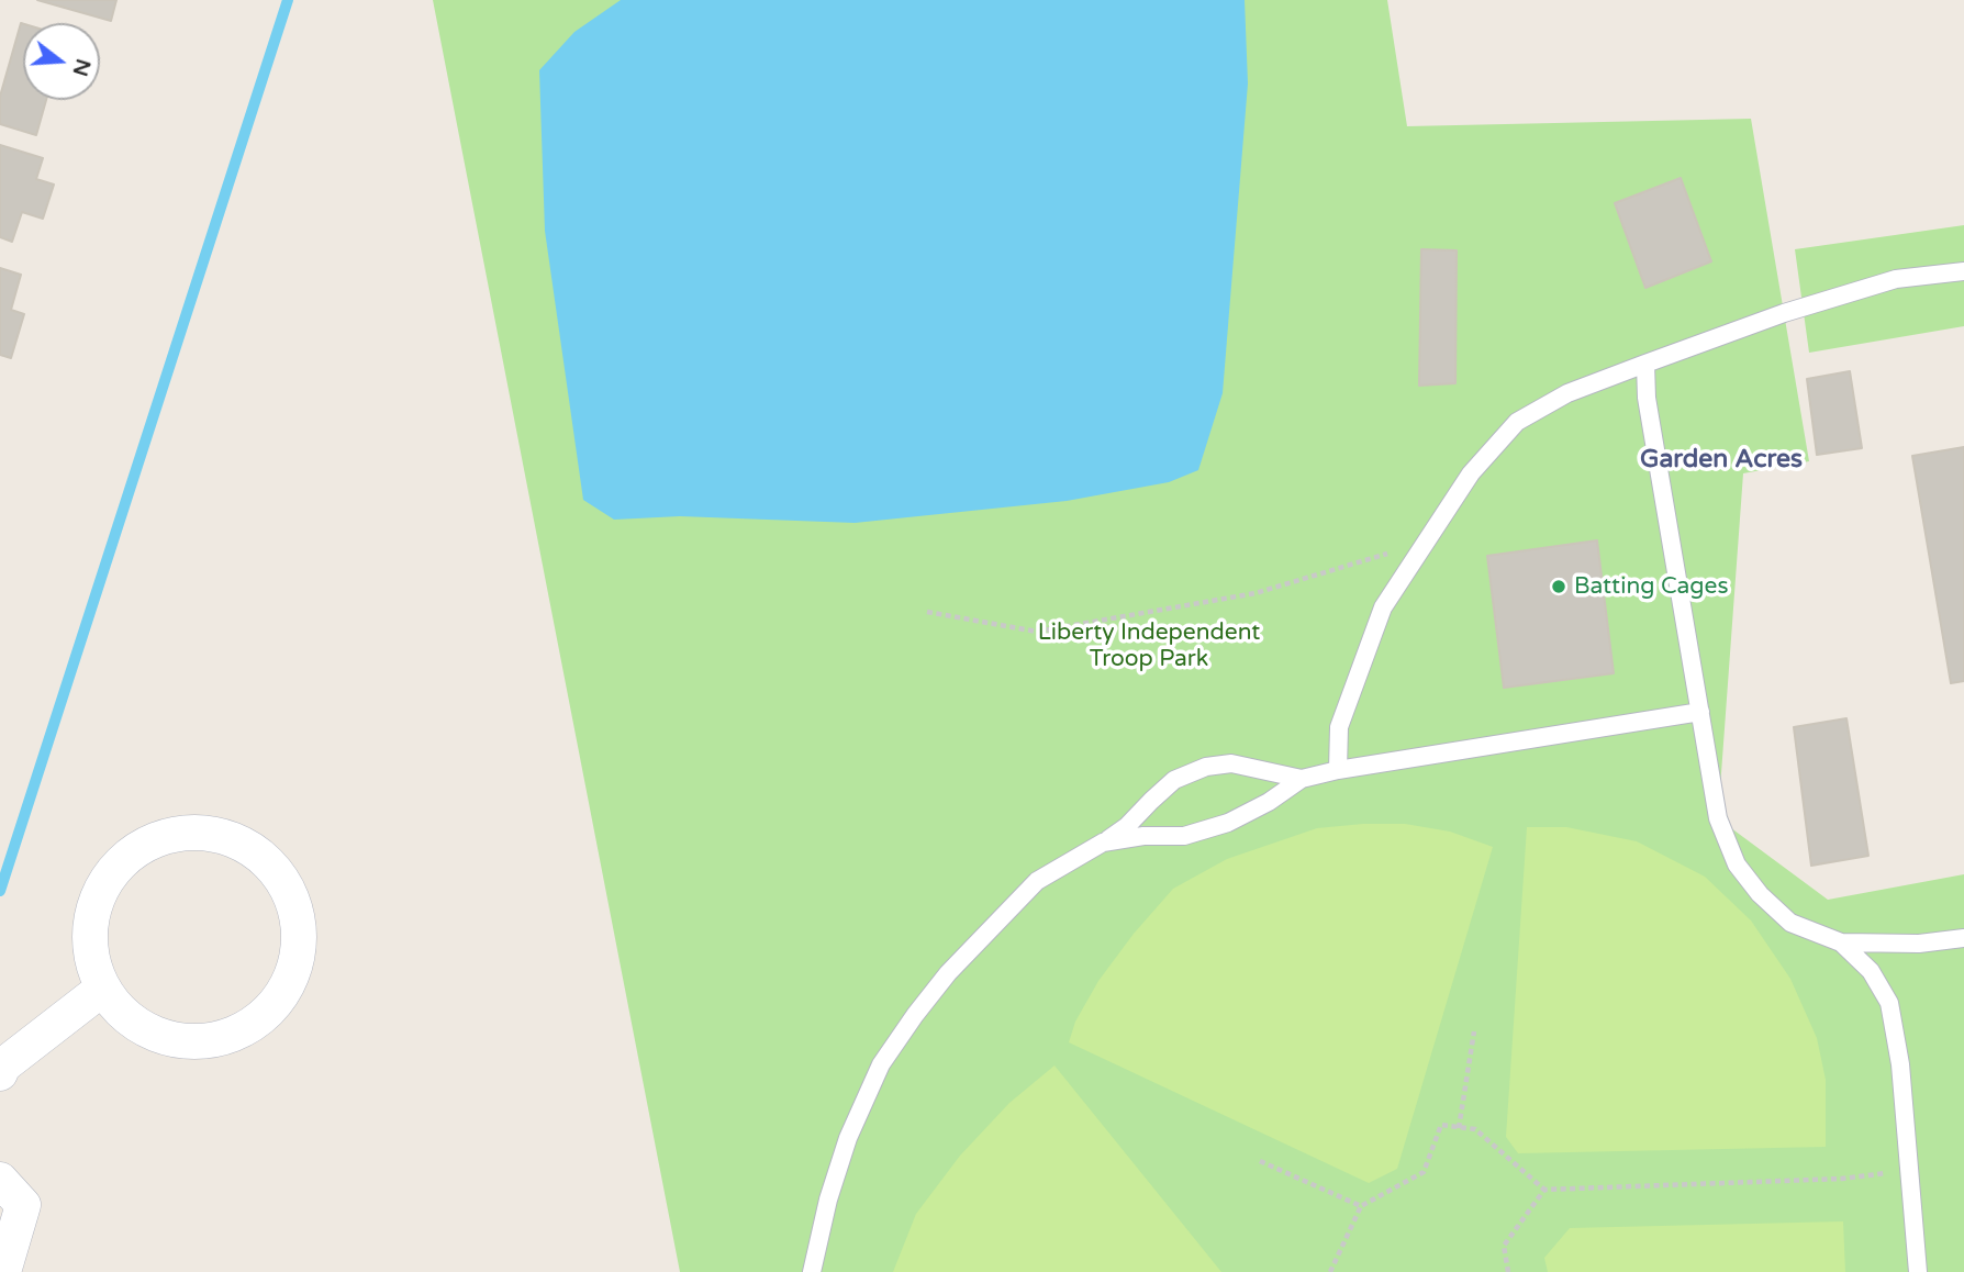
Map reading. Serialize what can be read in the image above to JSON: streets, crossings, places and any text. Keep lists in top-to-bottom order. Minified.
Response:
{"districts":["Garden Acres"],"parks":["Liberty Independent Troop Park"],"places":["Batting Cages"],"north":"right"}
